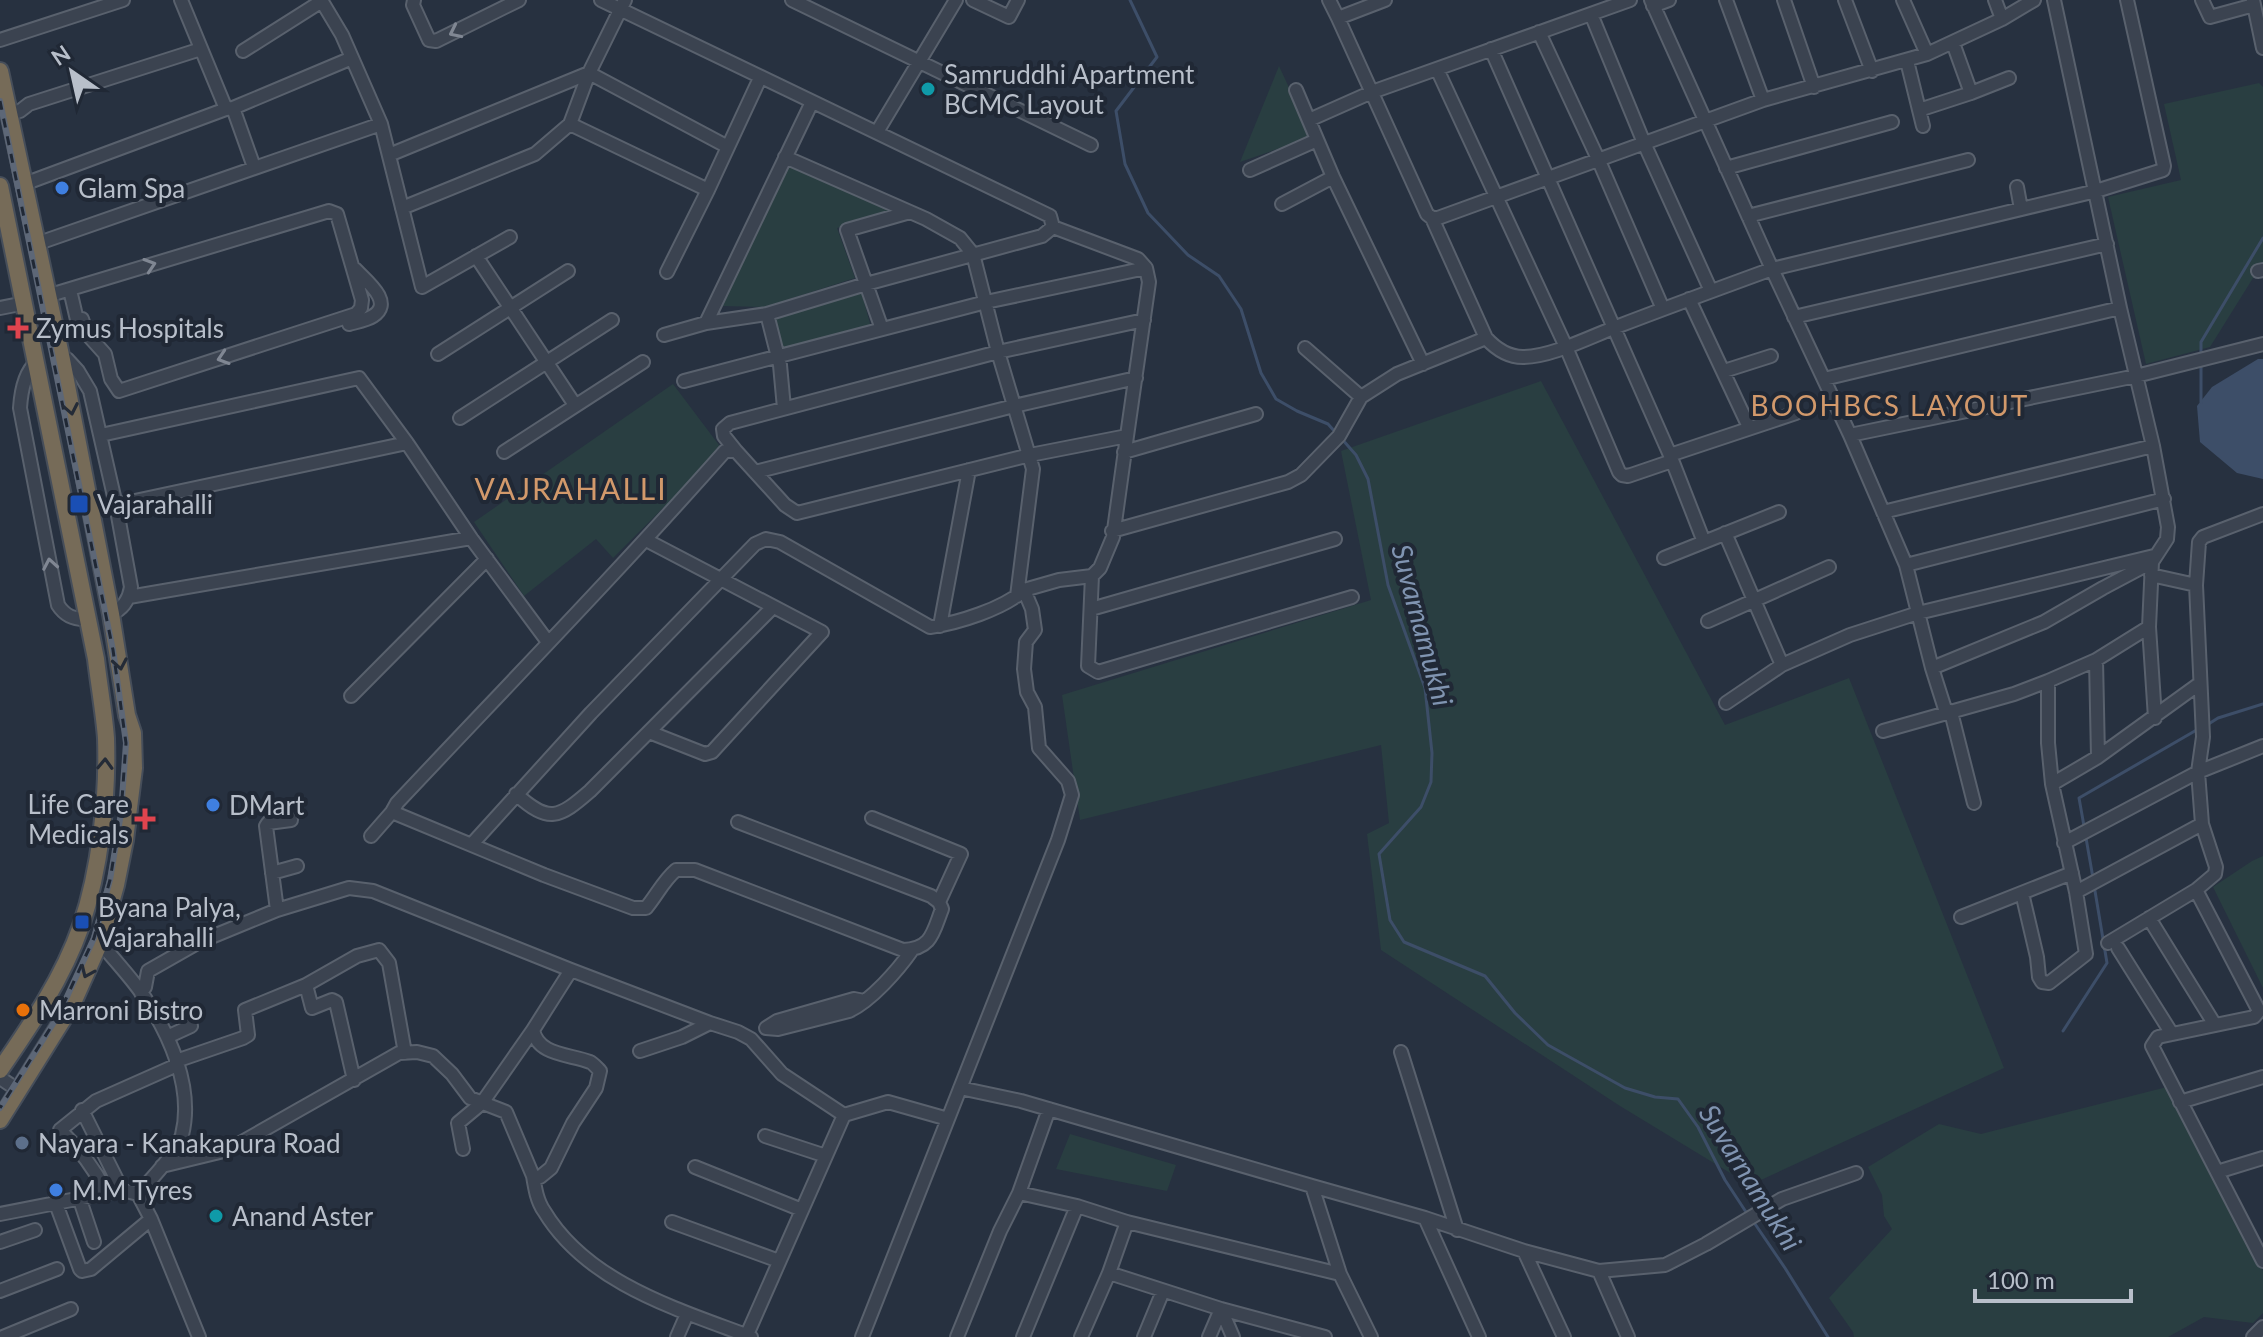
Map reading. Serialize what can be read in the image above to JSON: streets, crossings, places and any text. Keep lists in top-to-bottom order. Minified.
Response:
{"districts":["BOOHBCS LAYOUT","VAJRAHALLI"],"water":["Suvarnamukhi"],"places":{"other":["Samruddhi Apartment BCMC Layout","Glam Spa","DMart","Marroni Bistro","Nayara - Kanakapura Road","M.M Tyres","Anand Aster"],"health":["Zymus Hospitals","Life Care Medicals"],"transit":["Vajarahalli","Byana Palya, Vajarahalli"]},"scale_bar":"100 m","north":"top left"}
